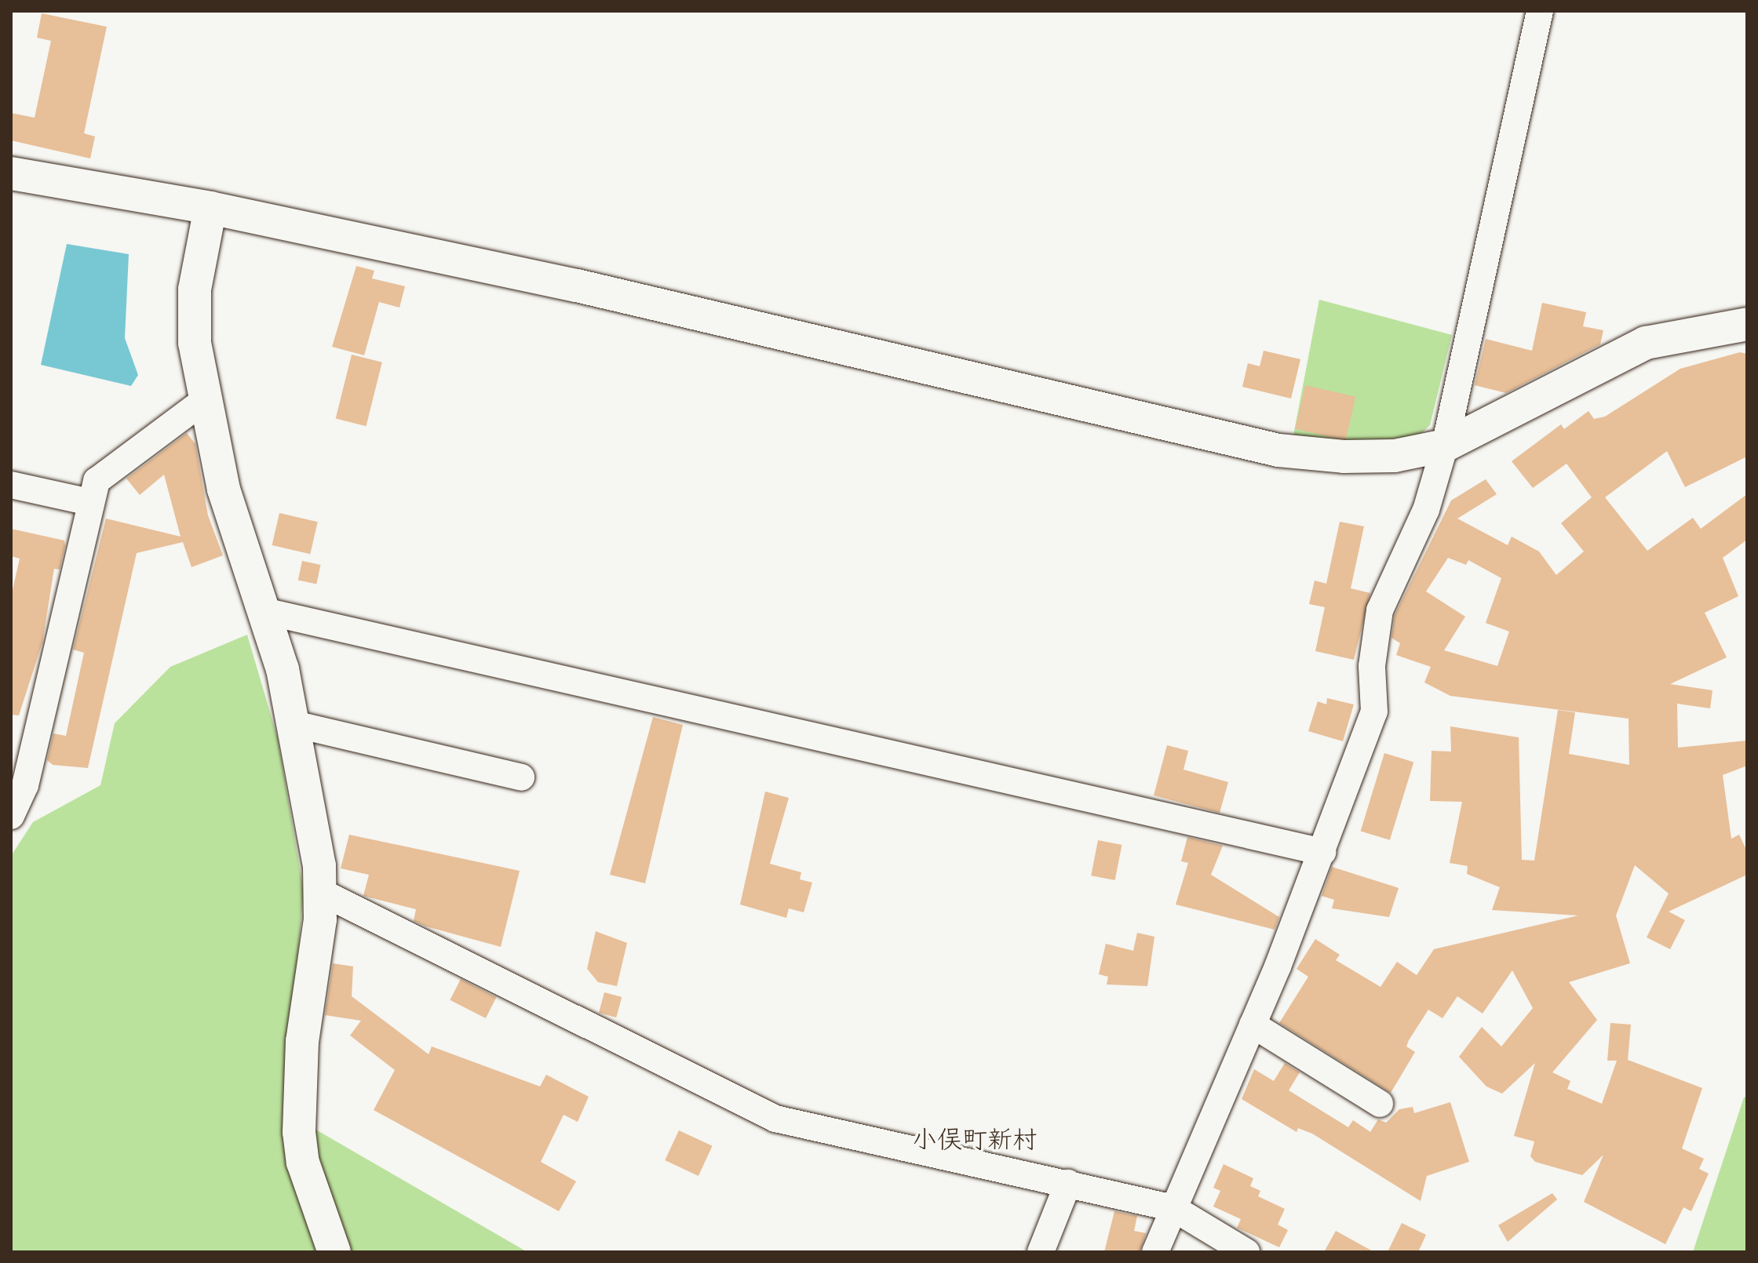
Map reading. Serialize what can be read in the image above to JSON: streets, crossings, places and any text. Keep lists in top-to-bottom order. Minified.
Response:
{"districts":["小俣町新村"]}
